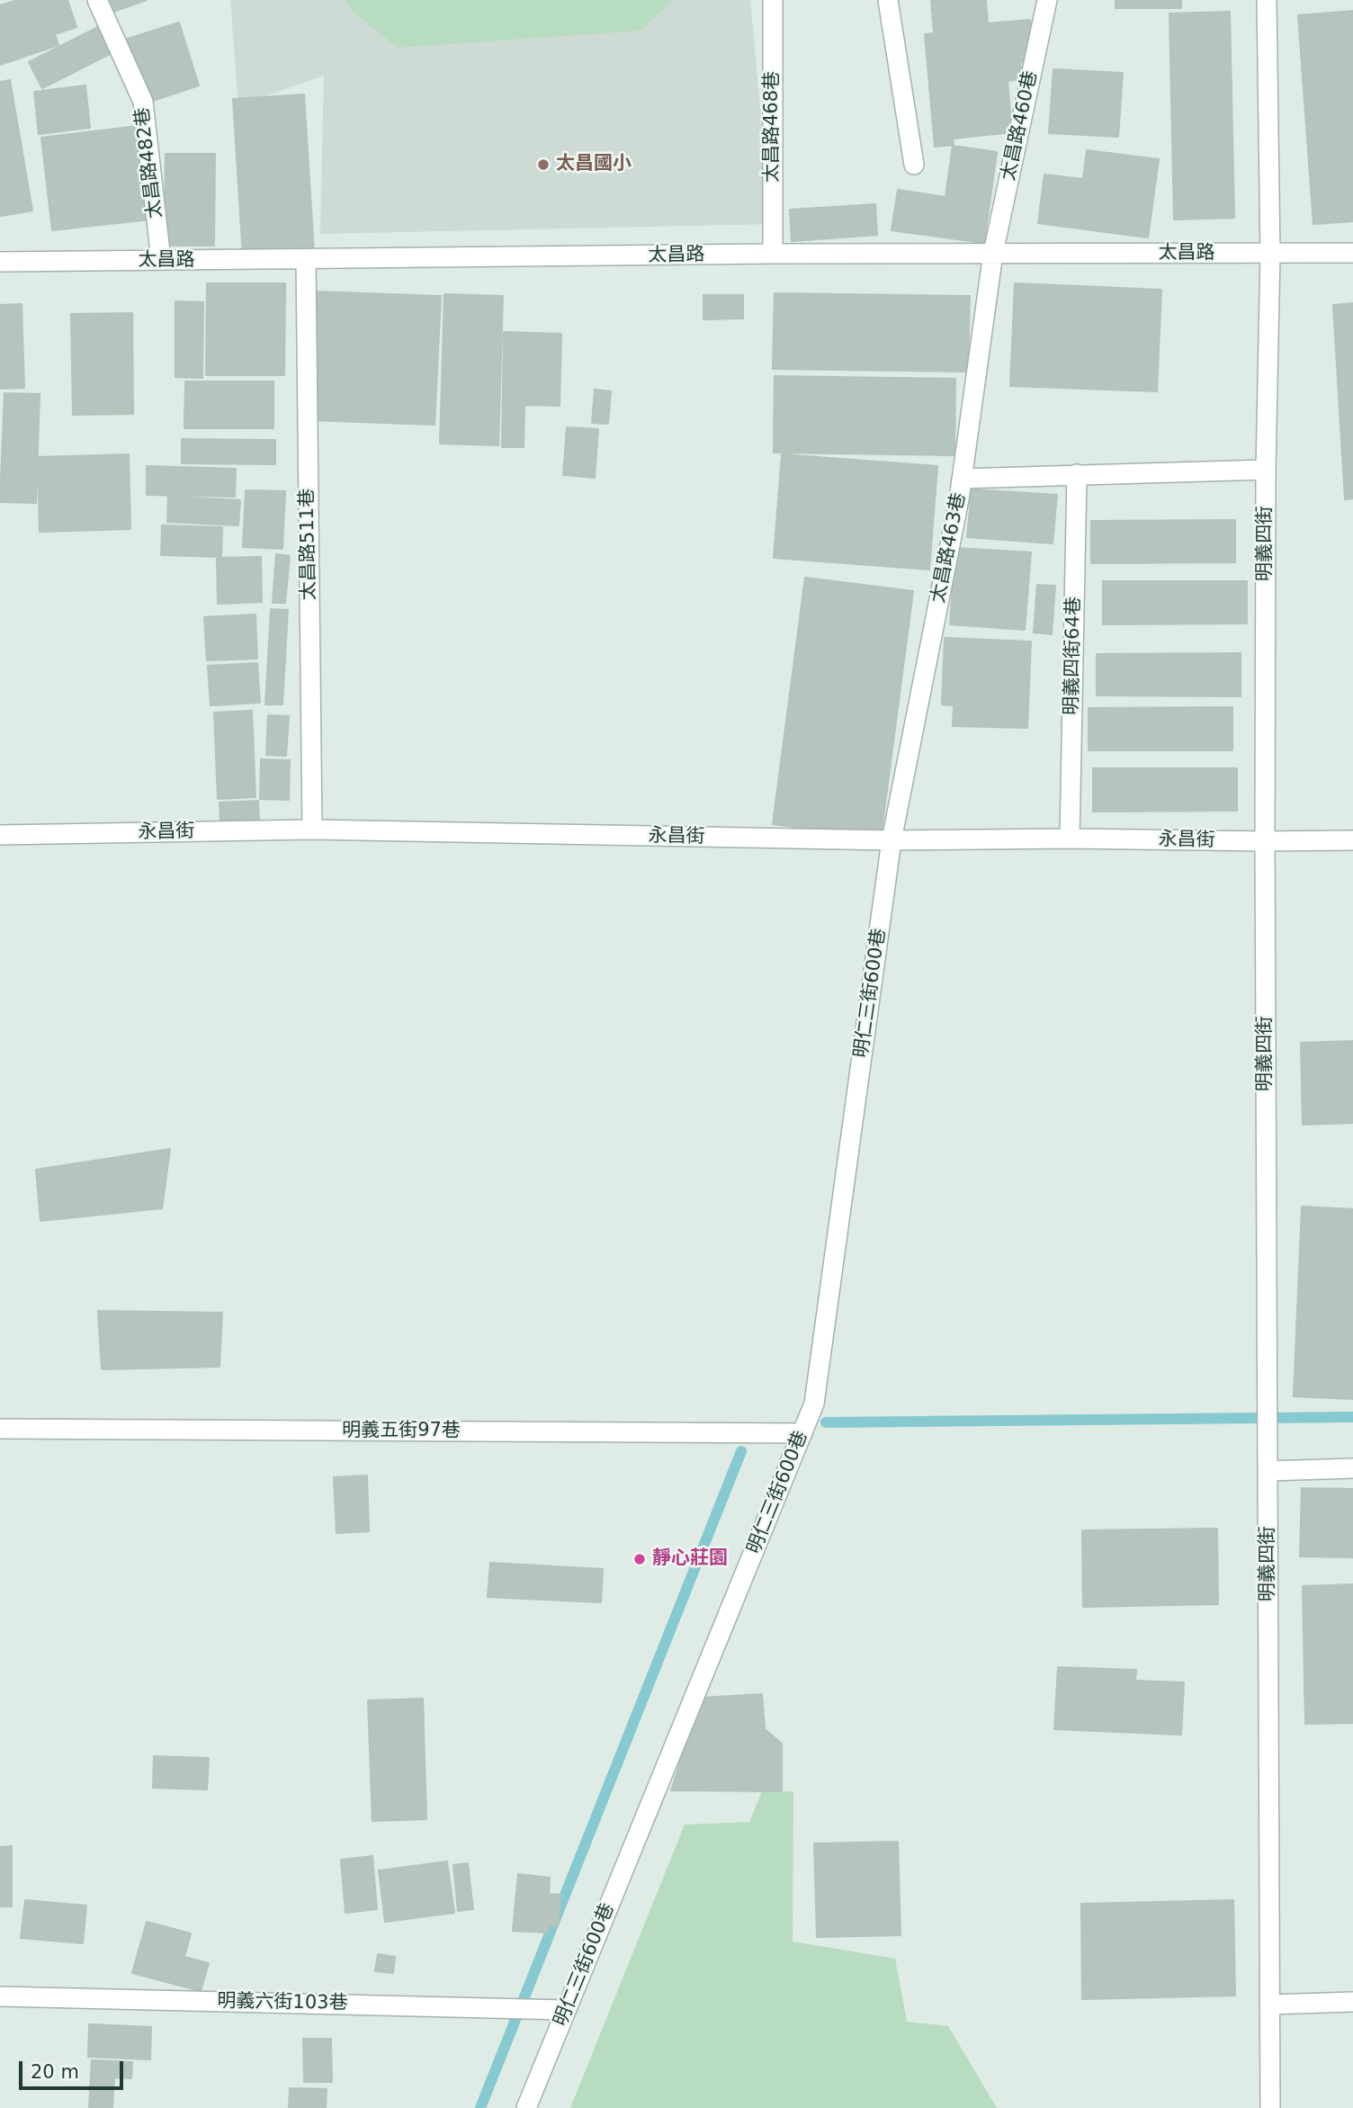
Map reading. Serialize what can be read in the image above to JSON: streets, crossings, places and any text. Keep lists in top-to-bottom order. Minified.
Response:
{"streets":{"street":["太昌路460巷","太昌路468巷","太昌路482巷","太昌路","明義四街","太昌路511巷","太昌路463巷","明義四街64巷","永昌街","明仁三街600巷","明義五街97巷","明義六街103巷"]},"crossings":[["太昌路460巷","太昌路"],["太昌路460巷","太昌路463巷"],["太昌路468巷","太昌路"],["太昌路482巷","太昌路"],["太昌路","明義四街"],["太昌路","太昌路511巷"],["太昌路","太昌路463巷"],["明義四街","永昌街"],["太昌路511巷","永昌街"],["太昌路463巷","永昌街"],["太昌路463巷","明仁三街600巷"],["明義四街64巷","永昌街"],["永昌街","明仁三街600巷"],["明仁三街600巷","明義五街97巷"],["明仁三街600巷","明義六街103巷"]],"places":["太昌國小","靜心莊園"],"scale_bar":"20 m"}
